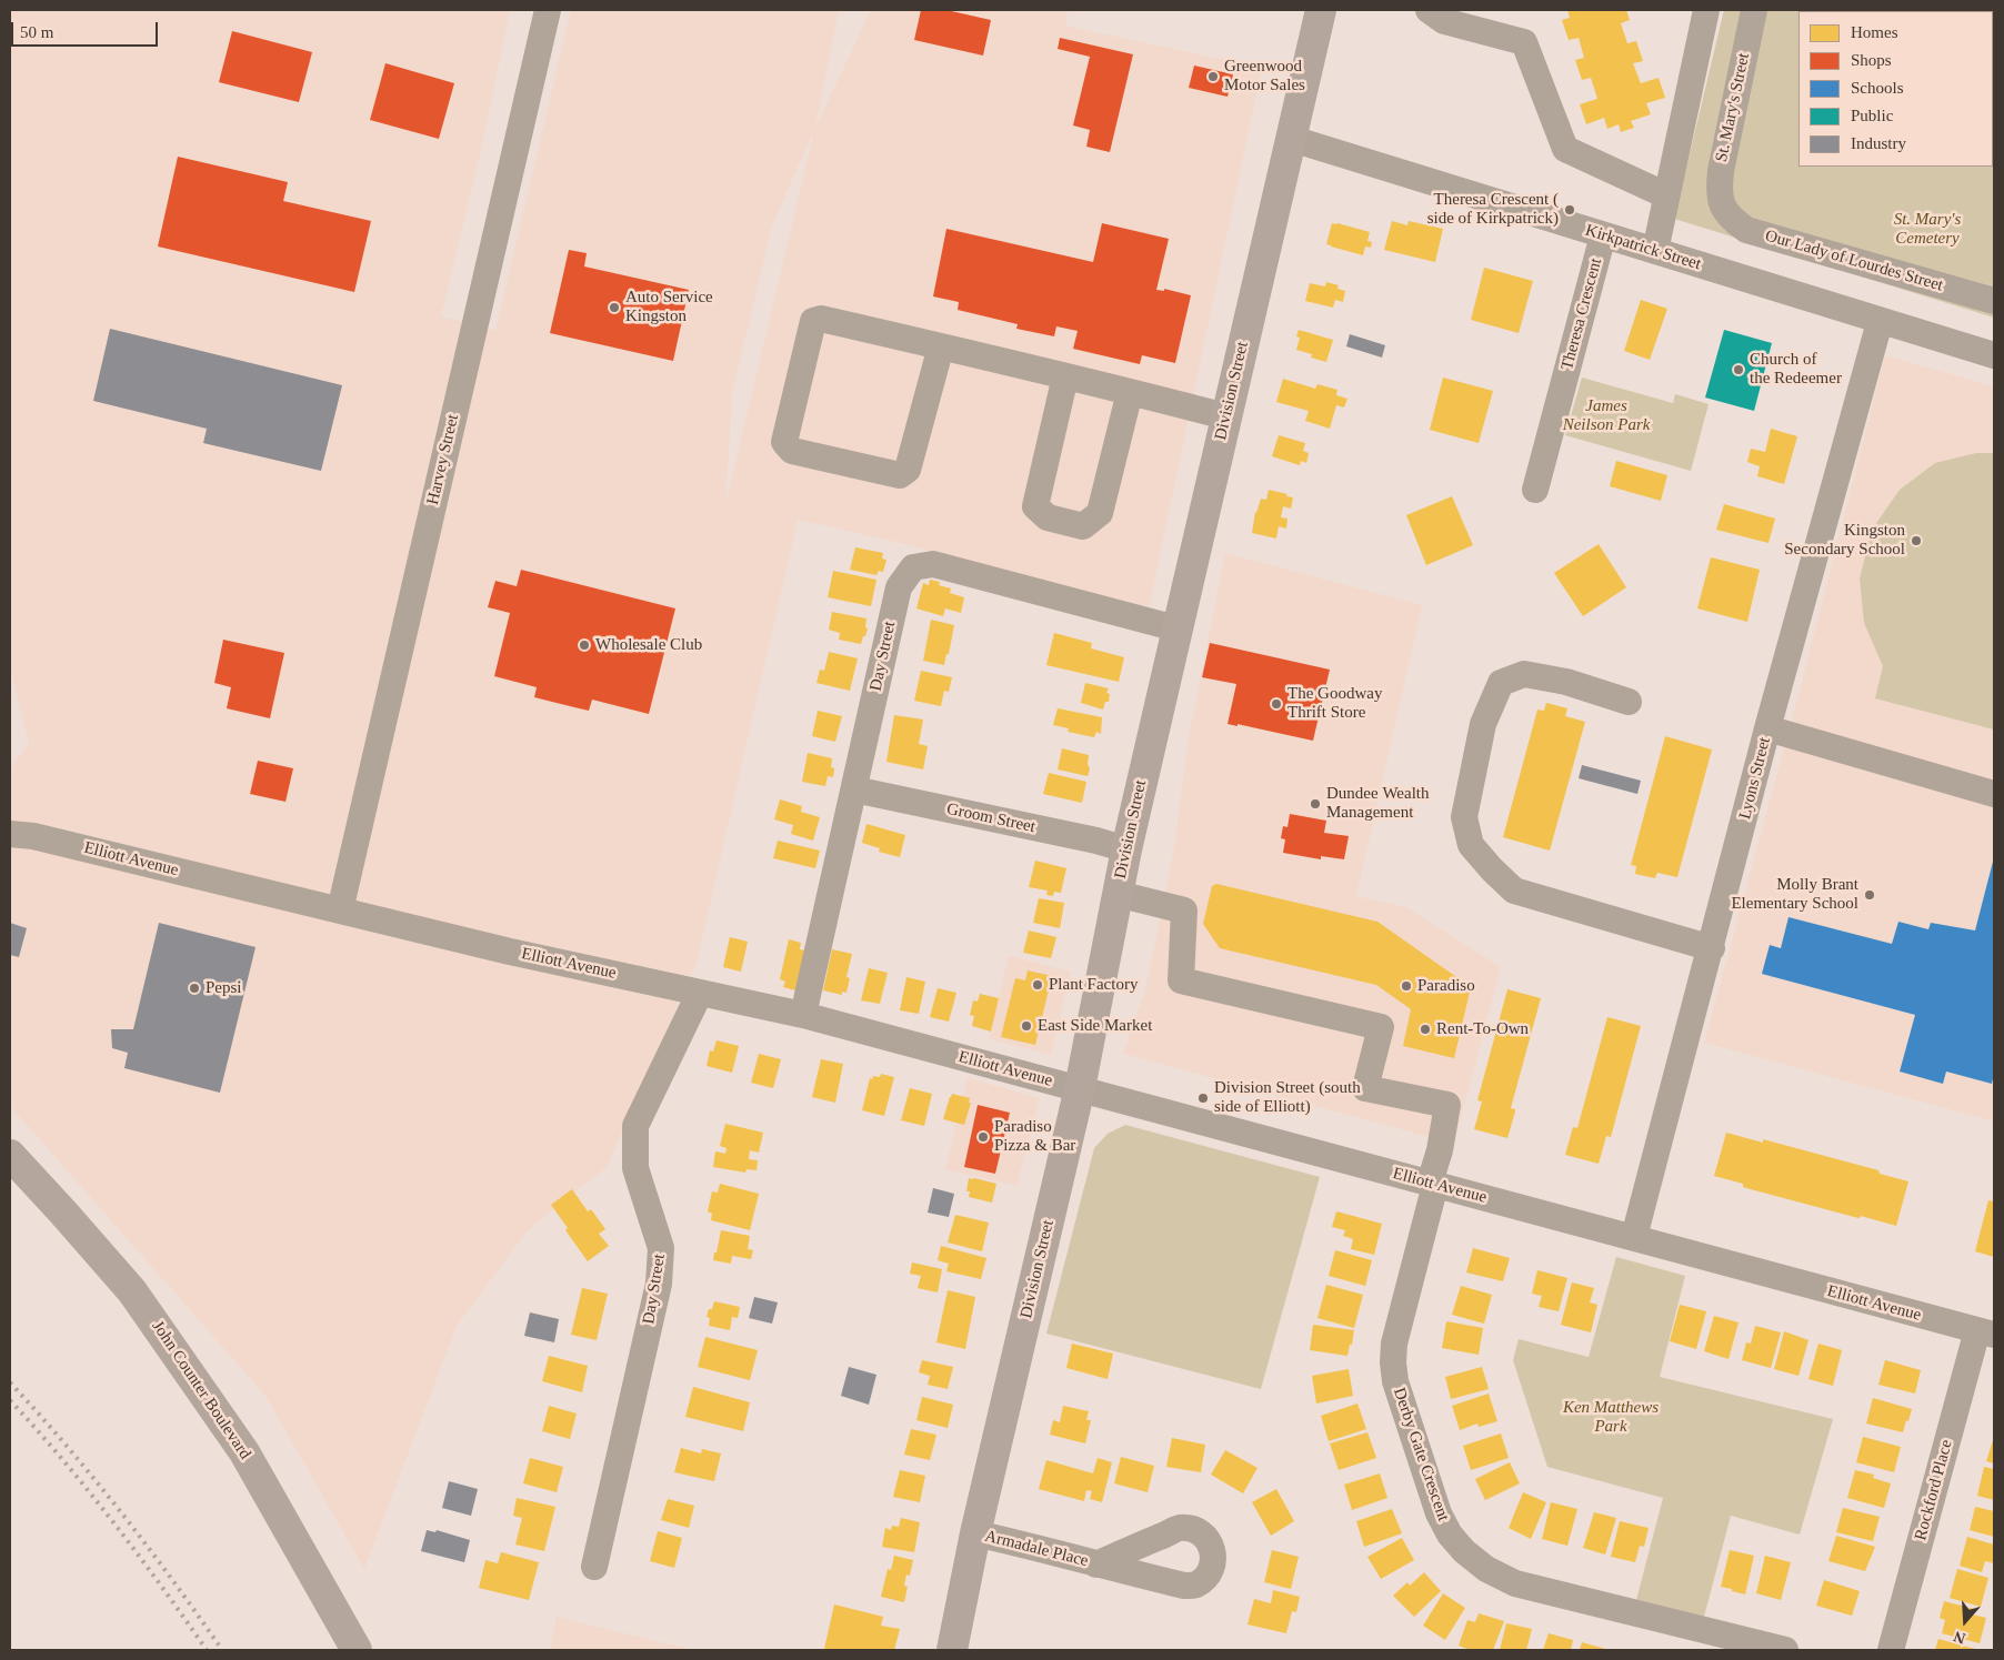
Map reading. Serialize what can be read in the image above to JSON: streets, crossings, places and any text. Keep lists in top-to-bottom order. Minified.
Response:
{"streets":{"main road":["Division Street","John Counter Boulevard"],"street":["St. Mary's Street","Kirkpatrick Street","Our Lady of Lourdes Street","Theresa Crescent","Harvey Street","Day Street","Lyons Street","Groom Street","Elliott Avenue","Derby Gate Crescent","Rockford Place","Armadale Place"]},"crossings":[["St. Mary's Street","Our Lady of Lourdes Street"],["Kirkpatrick Street","Theresa Crescent"],["Kirkpatrick Street","Division Street"],["Kirkpatrick Street","Lyons Street"],["Division Street","Day Street"],["Division Street","Groom Street"],["Division Street","Elliott Avenue"],["Division Street","Derby Gate Crescent"],["Division Street","Armadale Place"],["Harvey Street","Elliott Avenue"],["Day Street","Groom Street"],["Day Street","Elliott Avenue"],["Lyons Street","Elliott Avenue"],["Elliott Avenue","Derby Gate Crescent"],["Elliott Avenue","Rockford Place"]],"parks":["St. Mary's Cemetery","James Neilson Park","Ken Matthews Park"],"places":["Greenwood Motor Sales","Theresa Crescent ( side of Kirkpatrick)","Auto Service Kingston","Church of the Redeemer","Kingston Secondary School","Wholesale Club","The Goodway Thrift Store","Dundee Wealth Management","Molly Brant Elementary School","Plant Factory","Paradiso","Pepsi","East Side Market","Rent-To-Own","Division Street (south side of Elliott)","Paradiso Pizza & Bar"],"legend":["Homes","Shops","Schools","Public","Industry"],"scale_bar":"50 m","north":"bottom"}
